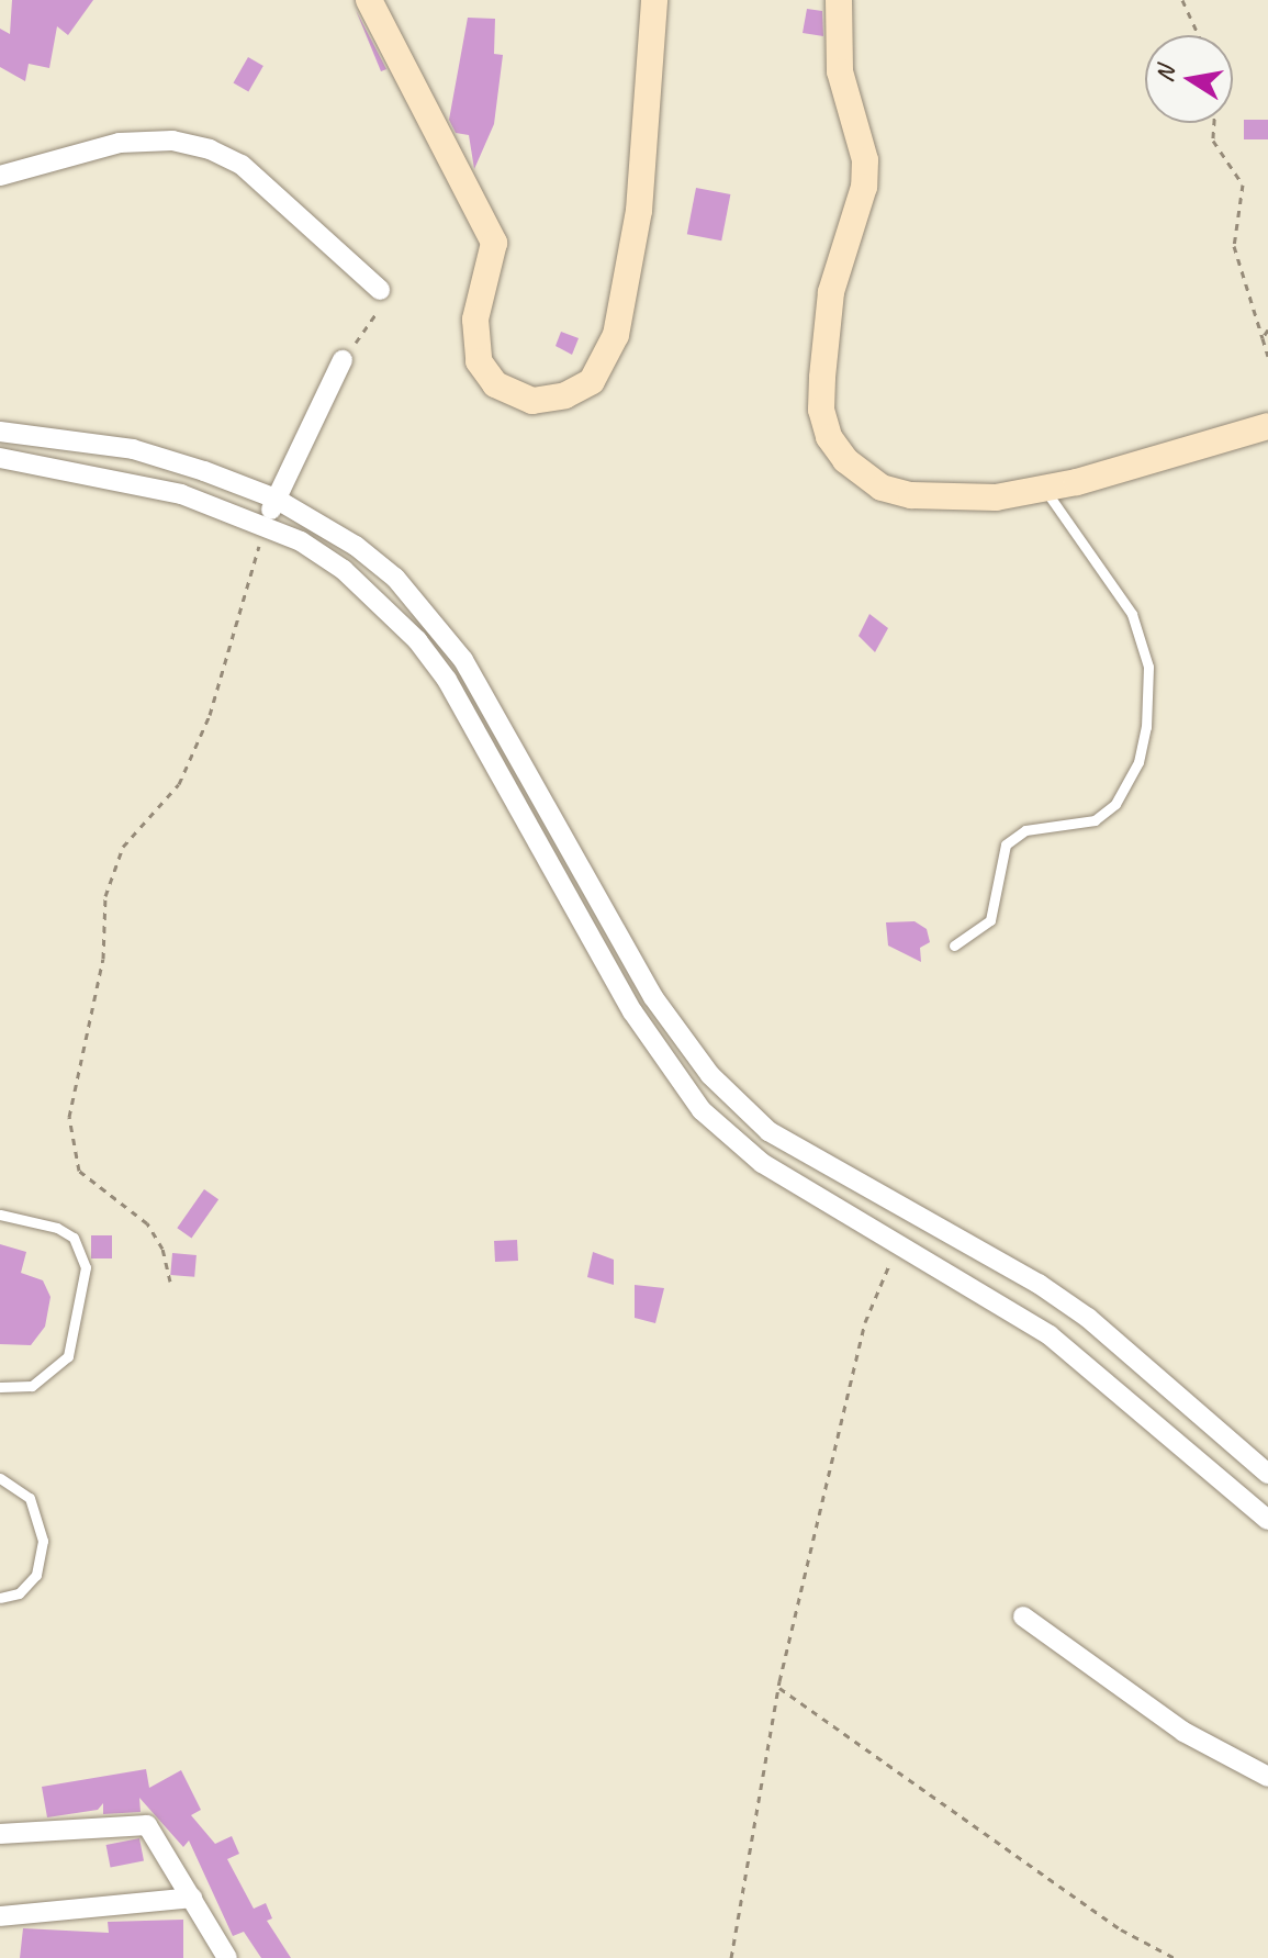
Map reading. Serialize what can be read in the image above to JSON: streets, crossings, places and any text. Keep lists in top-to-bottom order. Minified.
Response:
{"north":"left"}
